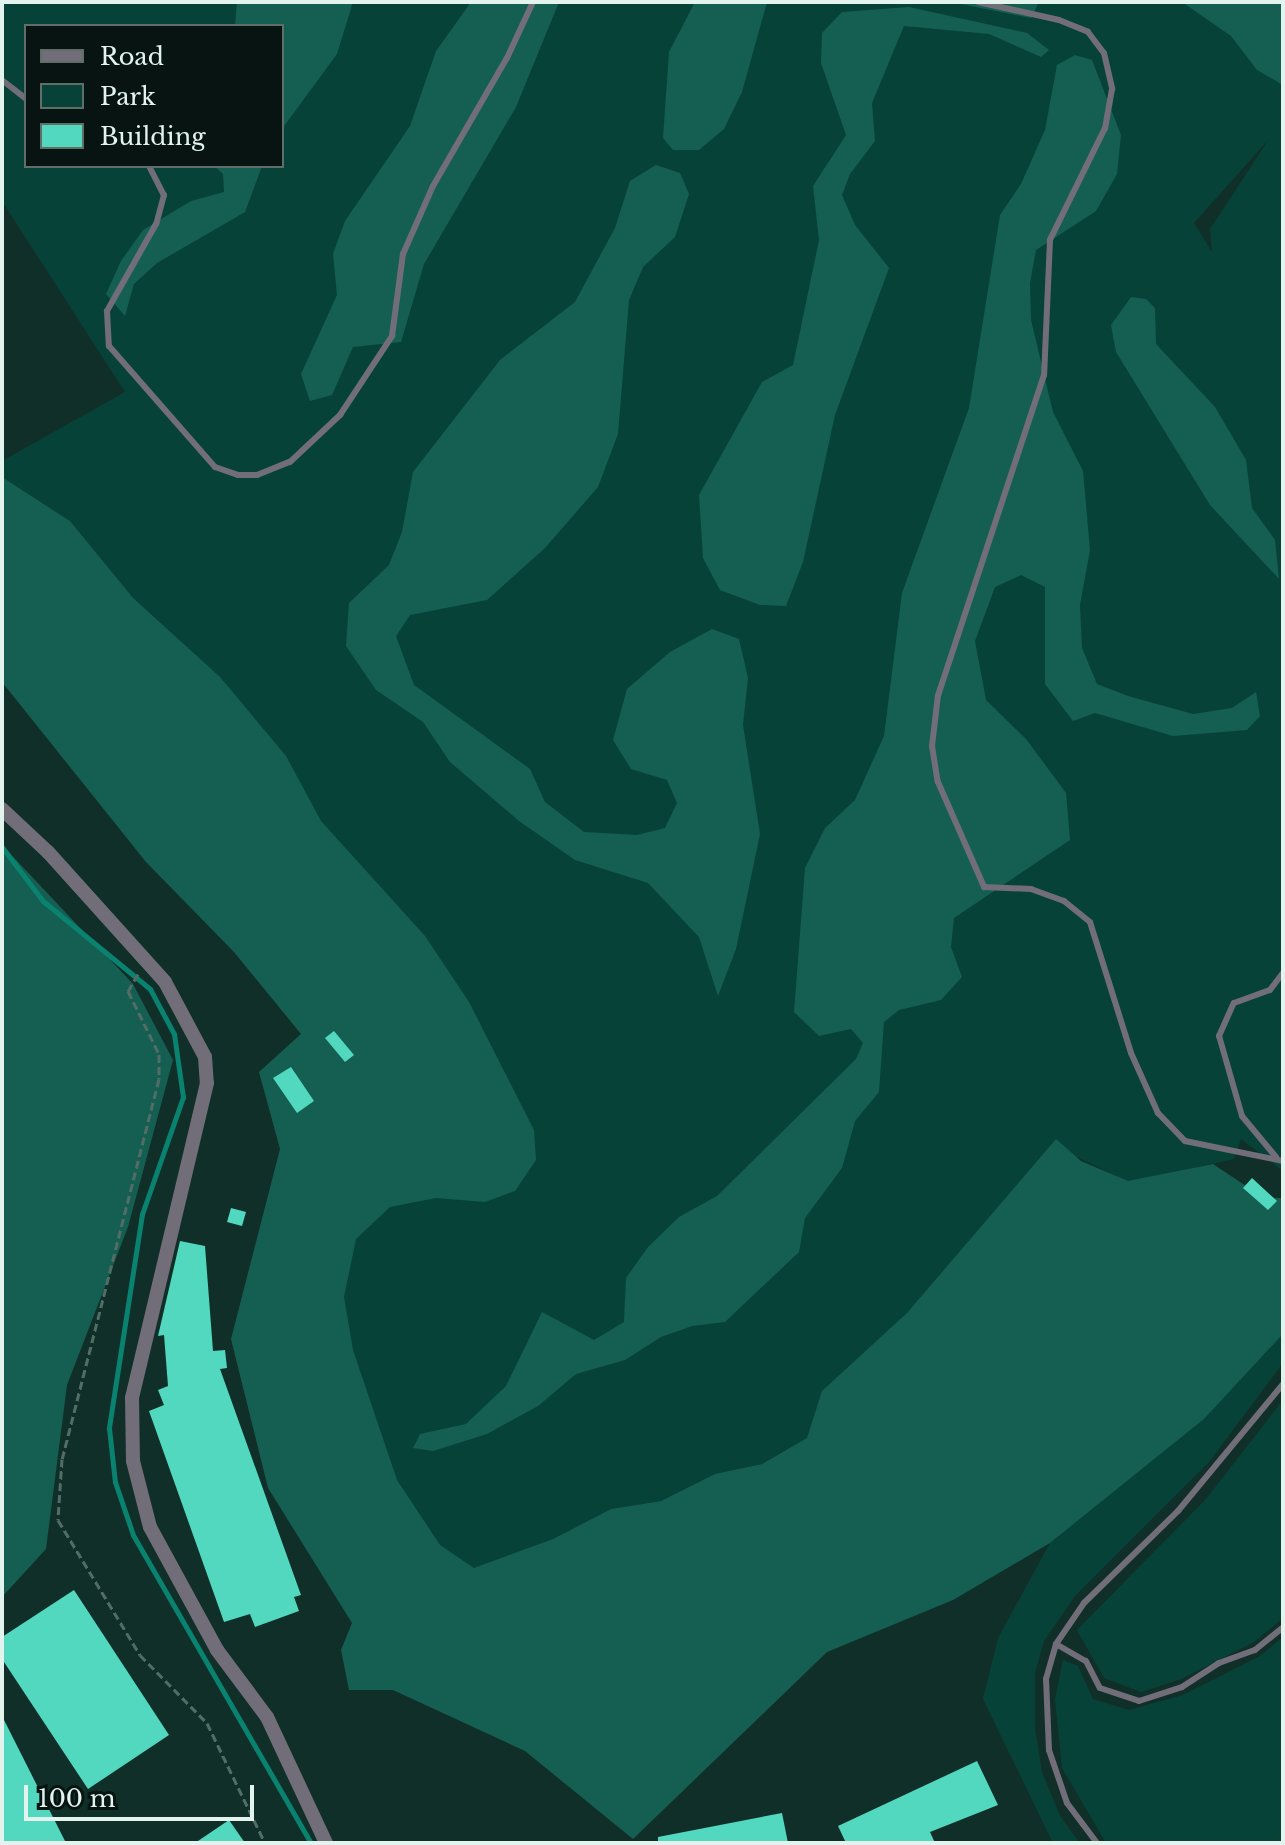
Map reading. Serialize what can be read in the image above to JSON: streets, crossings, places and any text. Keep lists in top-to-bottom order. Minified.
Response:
{"legend":["Road","Park","Building"],"scale_bar":"100 m"}
